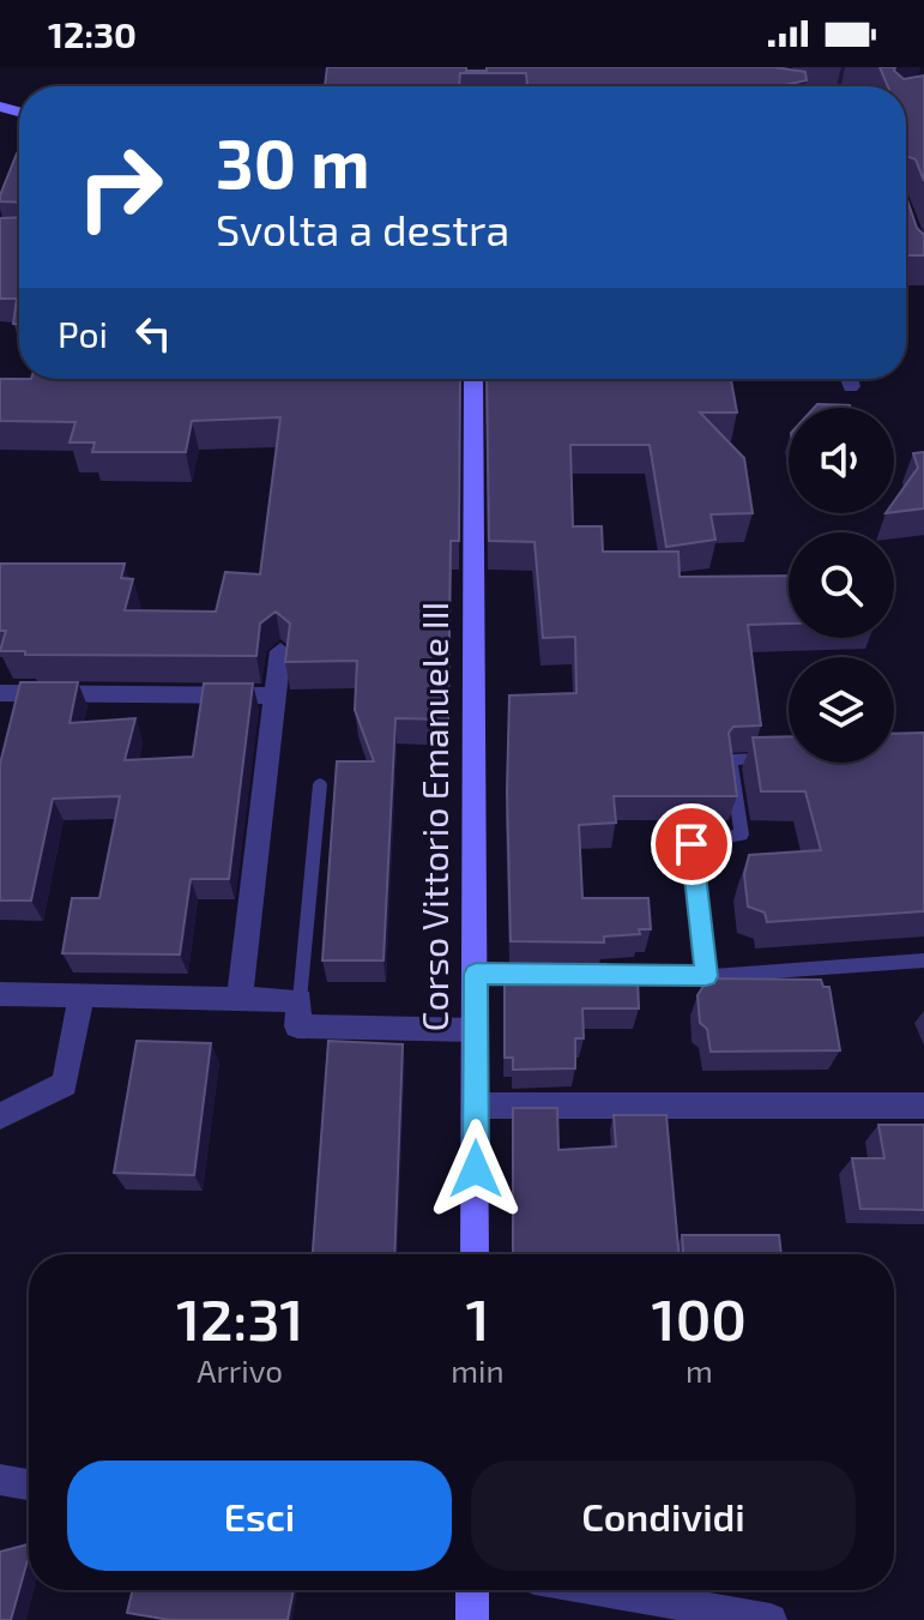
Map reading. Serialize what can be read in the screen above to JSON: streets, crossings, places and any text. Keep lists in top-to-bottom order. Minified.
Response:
{"streets":{"street":["Corso Vittorio Emanuele III"]},"page":{"status":"12:30","turn":["30 m","Svolta a destra"],"then":"Poi","eta":["12:31","Arrivo","1","min","100","m"],"buttons":["Esci","Condividi"]}}
